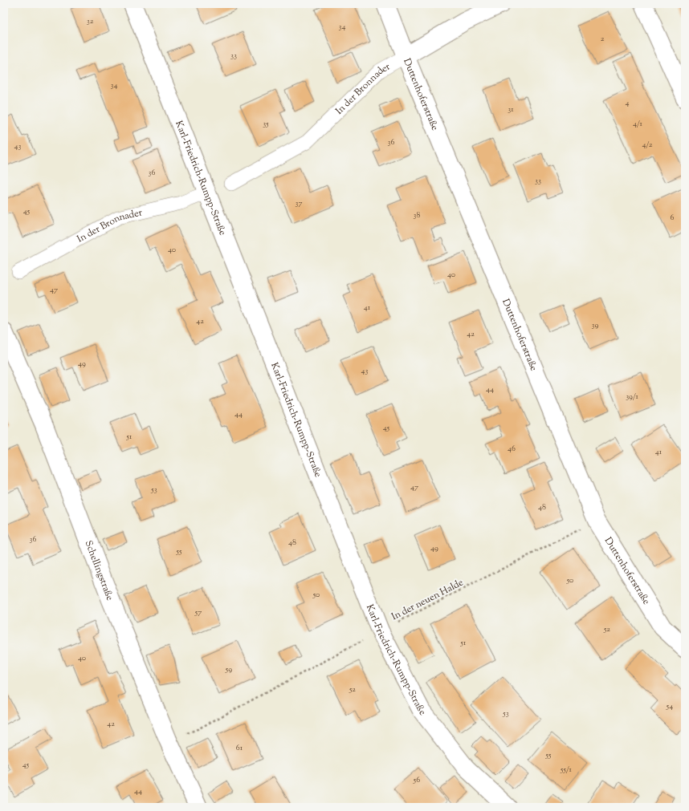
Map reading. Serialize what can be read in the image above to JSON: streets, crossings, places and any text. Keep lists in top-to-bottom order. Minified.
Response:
{"streets":{"street":["In der Bronnader","Duttenhoferstraße","Karl-Friedrich-Rumpp-Straße","Schellingstraße"],"path":["In der neuen Halde"]},"crossings":[["In der Bronnader","Duttenhoferstraße"],["In der Bronnader","Karl-Friedrich-Rumpp-Straße"],["Duttenhoferstraße","In der neuen Halde"],["Karl-Friedrich-Rumpp-Straße","In der neuen Halde"]],"house_numbers":["32","34","2","33","34","4","31","35","4/1","36","4/2","43","36","33","37","45","38","6","40","40","47","41","42","39","42","49","43","44","39/1","44","45","51","46","41","47","53","48","36","48","49","55","50","50","57","52","51","40","59","52","54","53","42","61","55","45","55/1","56","44"]}
